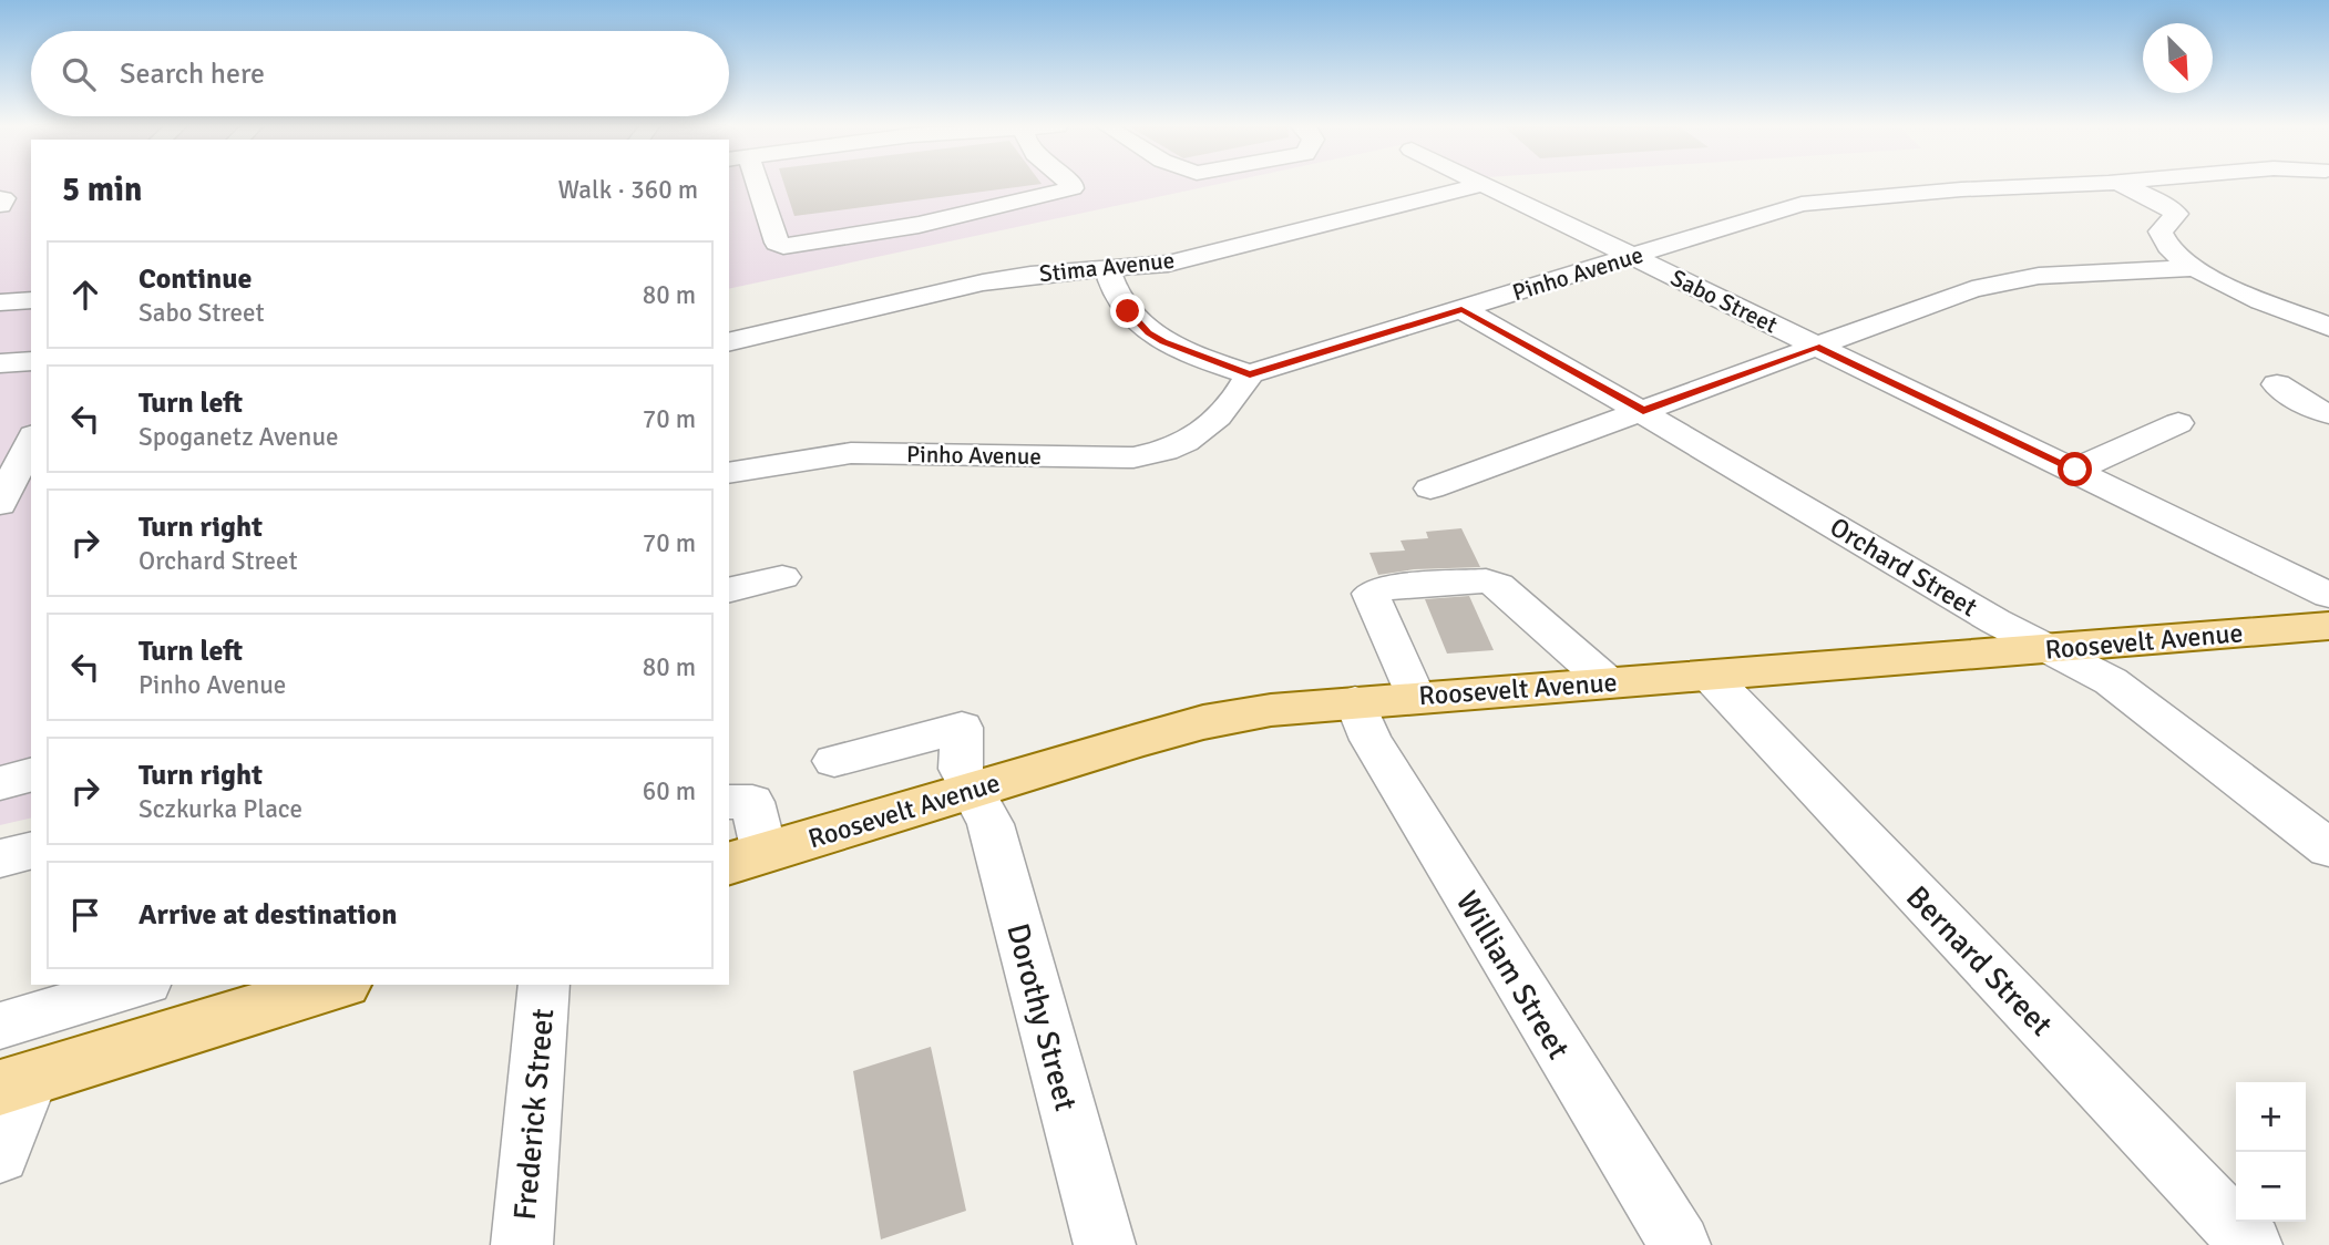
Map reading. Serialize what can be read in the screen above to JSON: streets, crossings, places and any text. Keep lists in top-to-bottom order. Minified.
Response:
{"streets":{"main road":["Roosevelt Avenue"],"street":["Stima Avenue","Pinho Avenue","Sabo Street","Orchard Street","Bernard Street","William Street","Dorothy Street","Frederick Street"]},"crossings":[["Pinho Avenue","Sabo Street"],["Pinho Avenue","Orchard Street"],["Orchard Street","Roosevelt Avenue"],["Roosevelt Avenue","Bernard Street"],["Roosevelt Avenue","William Street"],["Roosevelt Avenue","Dorothy Street"]],"north":"bottom right","page":{"search":"Search here","heading":["5 min","Walk · 360 m"],"list":[["Continue","Sabo Street","80 m"],["Turn left","Spoganetz Avenue","70 m"],["Turn right","Orchard Street","70 m"],["Turn left","Pinho Avenue","80 m"],["Turn right","Sczkurka Place","60 m"],"Arrive at destination"],"map_buttons":["+","−"]}}
